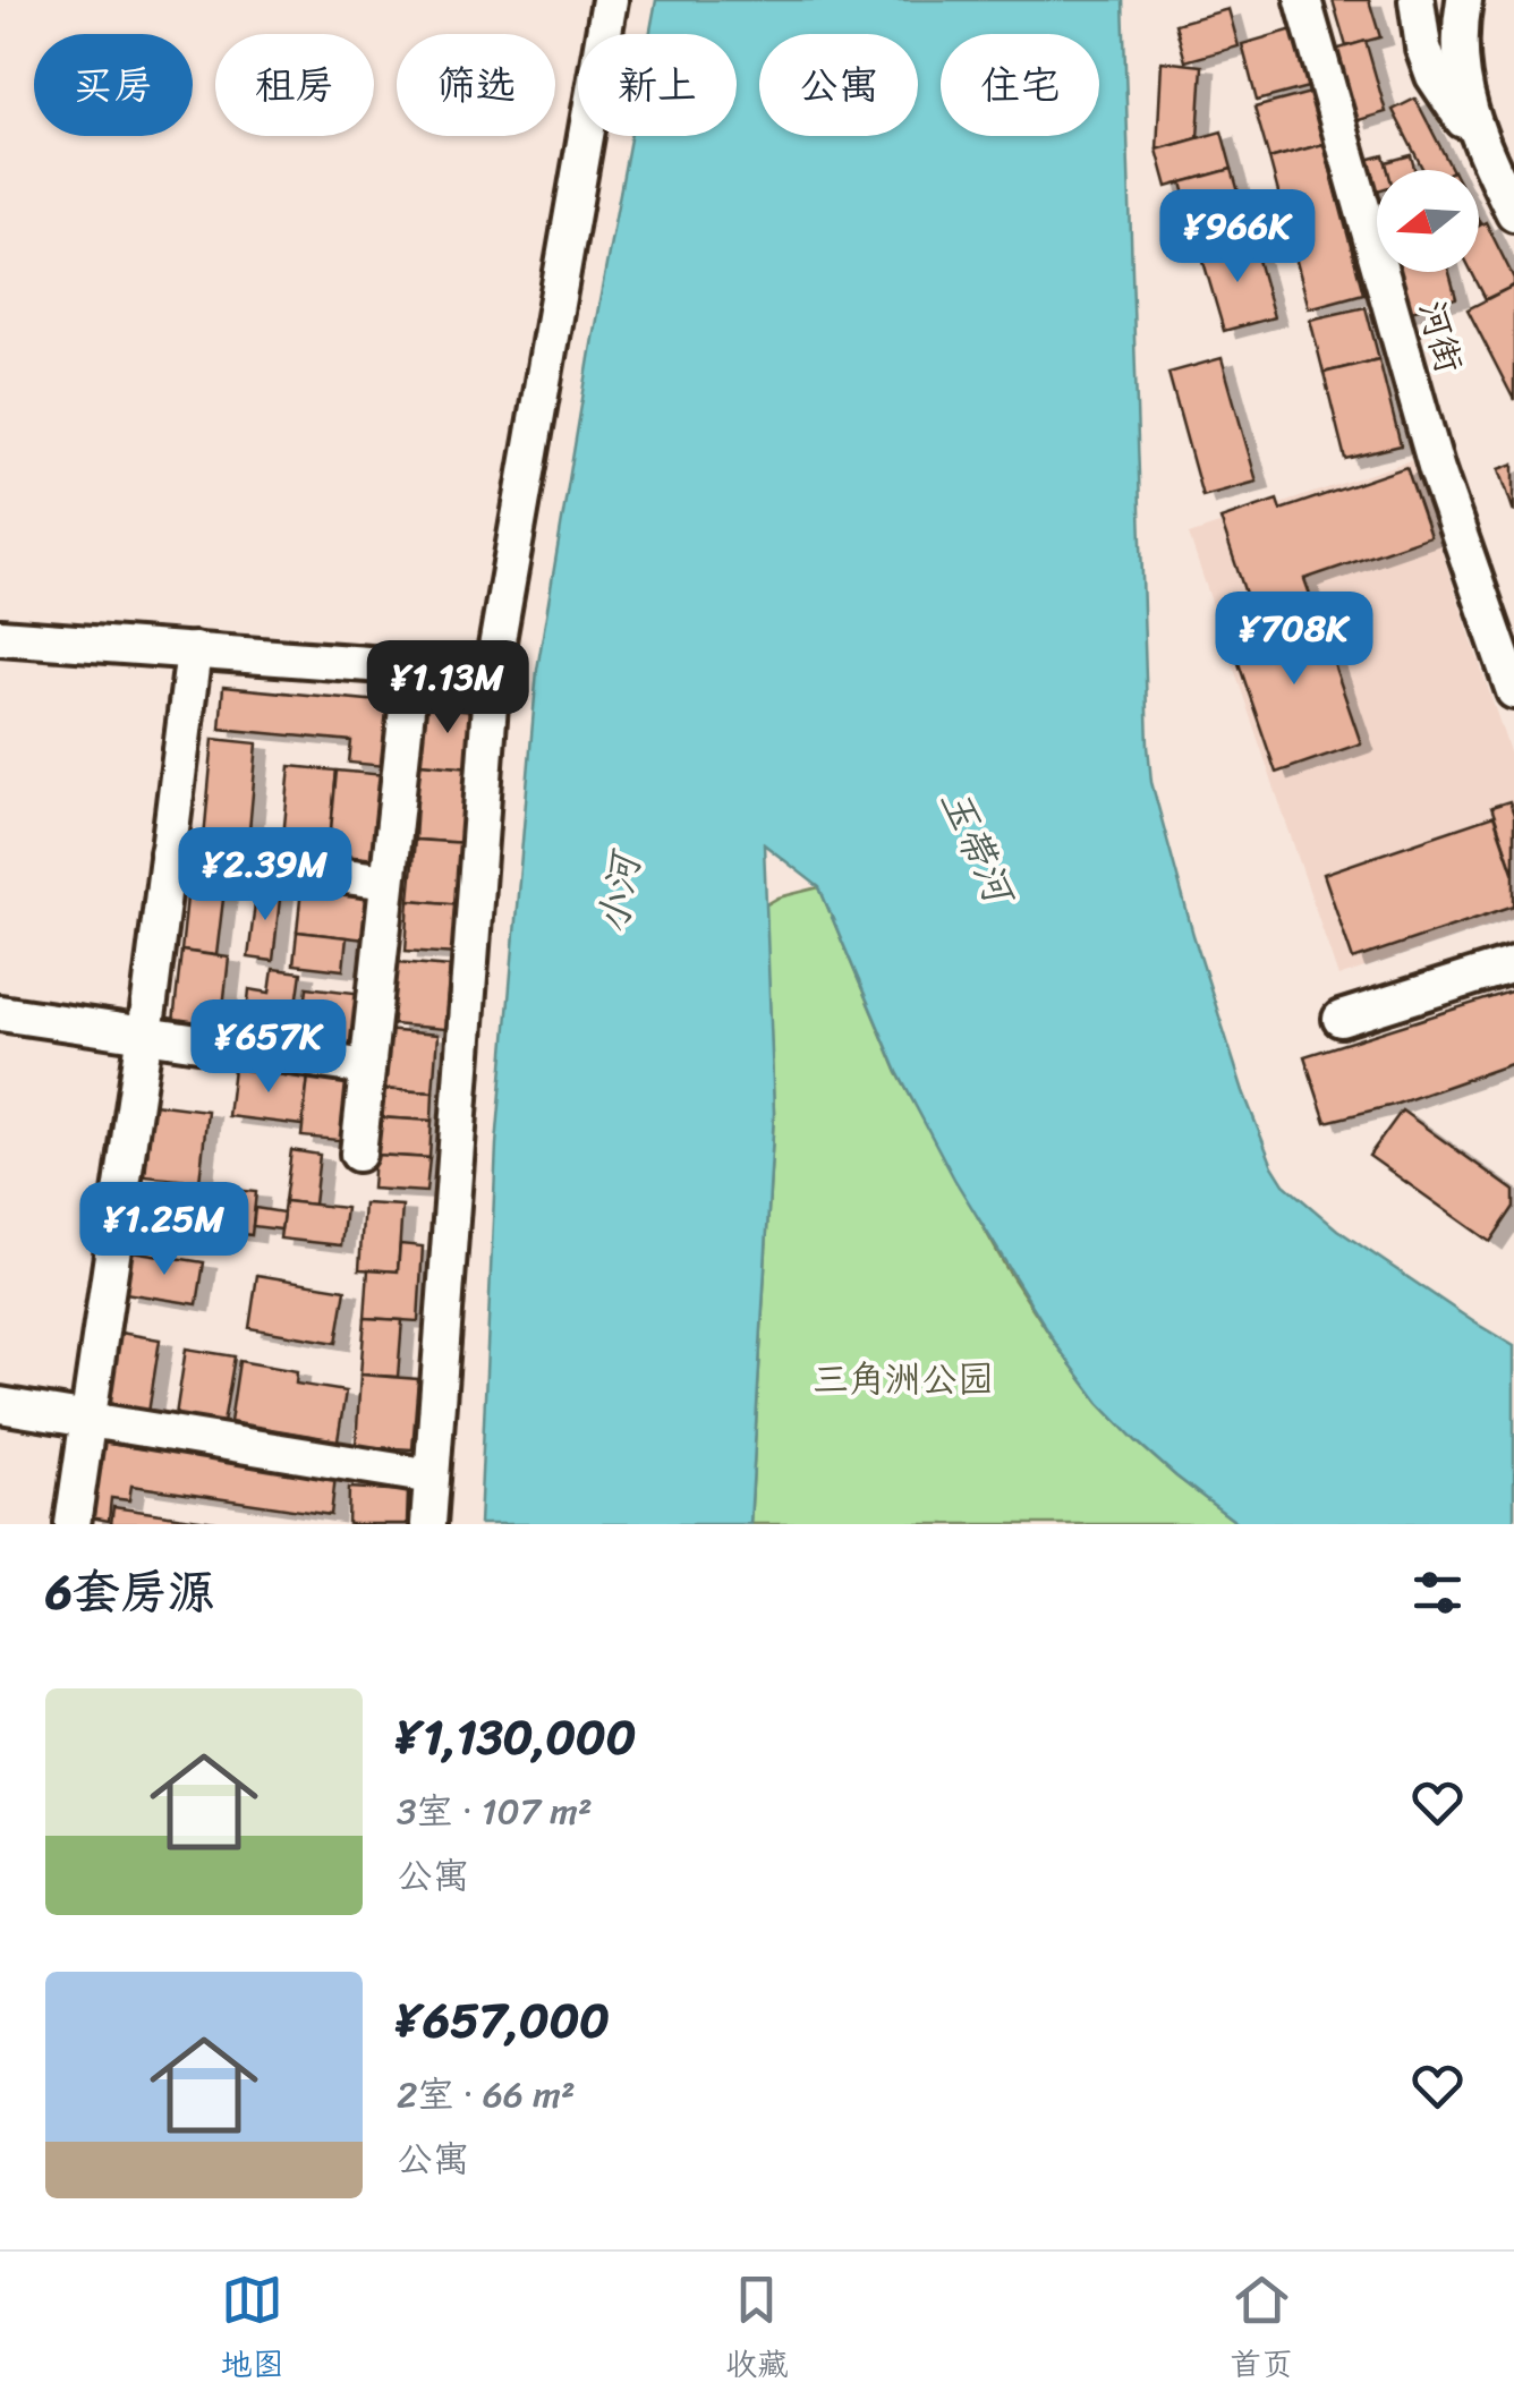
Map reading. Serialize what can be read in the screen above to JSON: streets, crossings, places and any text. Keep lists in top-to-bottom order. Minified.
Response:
{"streets":{"street":["河街"]},"water":["玉带河","小河"],"parks":["三角洲公园"],"north":"left","page":{"chip":["买房","租房","筛选","新上","公寓","住宅"],"price":["¥966K","¥708K","¥1.13M","¥2.39M","¥657K","¥1.25M"],"heading":"6套房源","list":[{"name":"¥1,130,000","note":"3室 · 107 m² · 公寓"},{"name":"¥657,000","note":"2室 · 66 m² · 公寓"}],"tabs":["地图","收藏","首页"]}}
